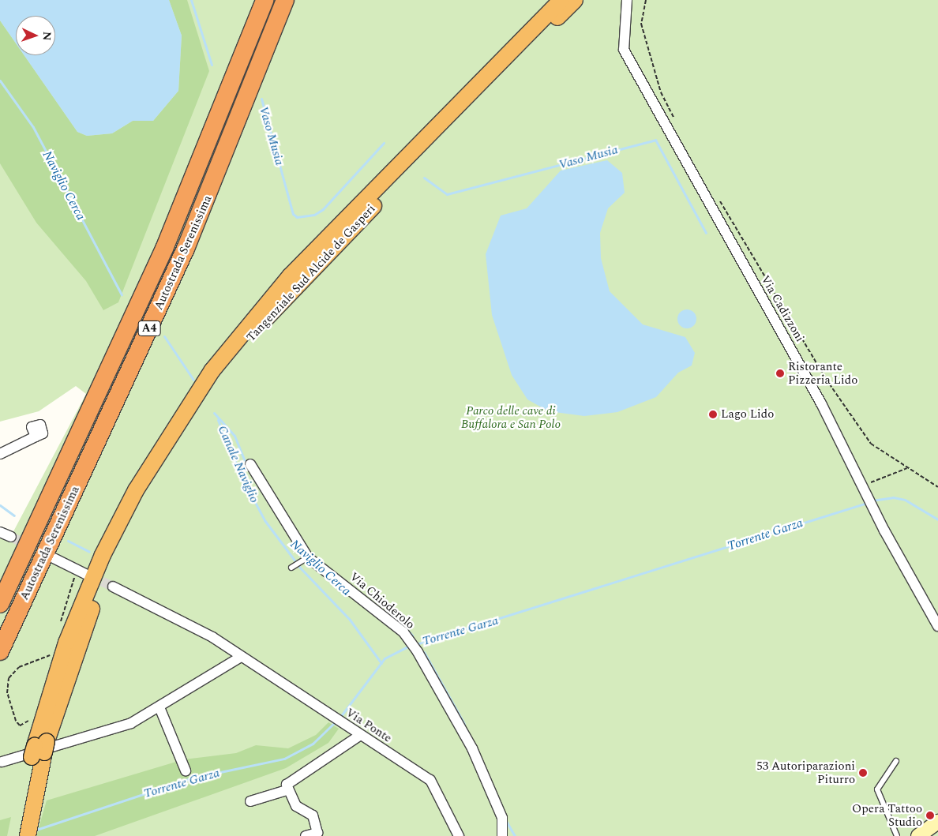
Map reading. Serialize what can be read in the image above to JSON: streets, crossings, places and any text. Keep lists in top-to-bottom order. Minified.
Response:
{"streets":{"highway":["Autostrada Serenissima","Tangenziale Sud Alcide de Gasperi","A4"],"street":["Via Cadizzoni","Via Chioderolo","Via Ponte"]},"water":["Vaso Musia","Naviglio Cerca","Canale Naviglio","Torrente Garza"],"parks":["Parco delle cave di Buffalora e San Polo"],"places":["Ristorante Pizzeria Lido","Lago Lido","53 Autoriparazioni Piturro","Opera Tattoo Studio"],"north":"right"}
